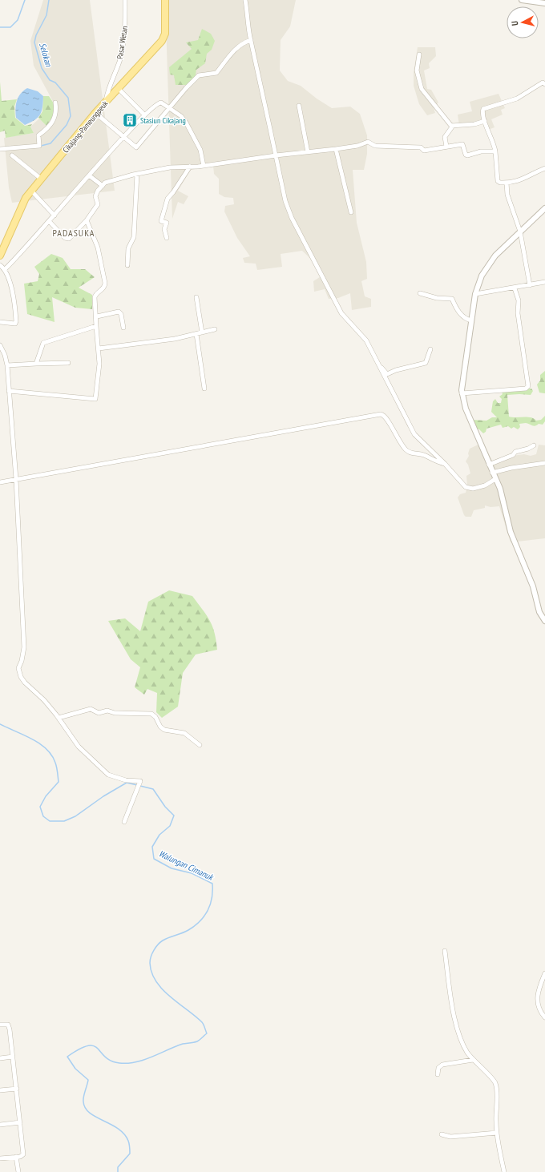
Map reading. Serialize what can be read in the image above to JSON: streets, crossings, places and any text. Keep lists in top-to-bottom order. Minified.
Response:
{"streets":{"main road":["Cikajang-Pameungpeuk"],"street":["Pasar Wetan"]},"crossings":[["Pasar Wetan","Cikajang-Pameungpeuk"]],"districts":["PADASUKA"],"water":["Selokan","Walungan Cimanuk"],"places":{"building":["Stasiun Cikajang"]},"north":"left"}
